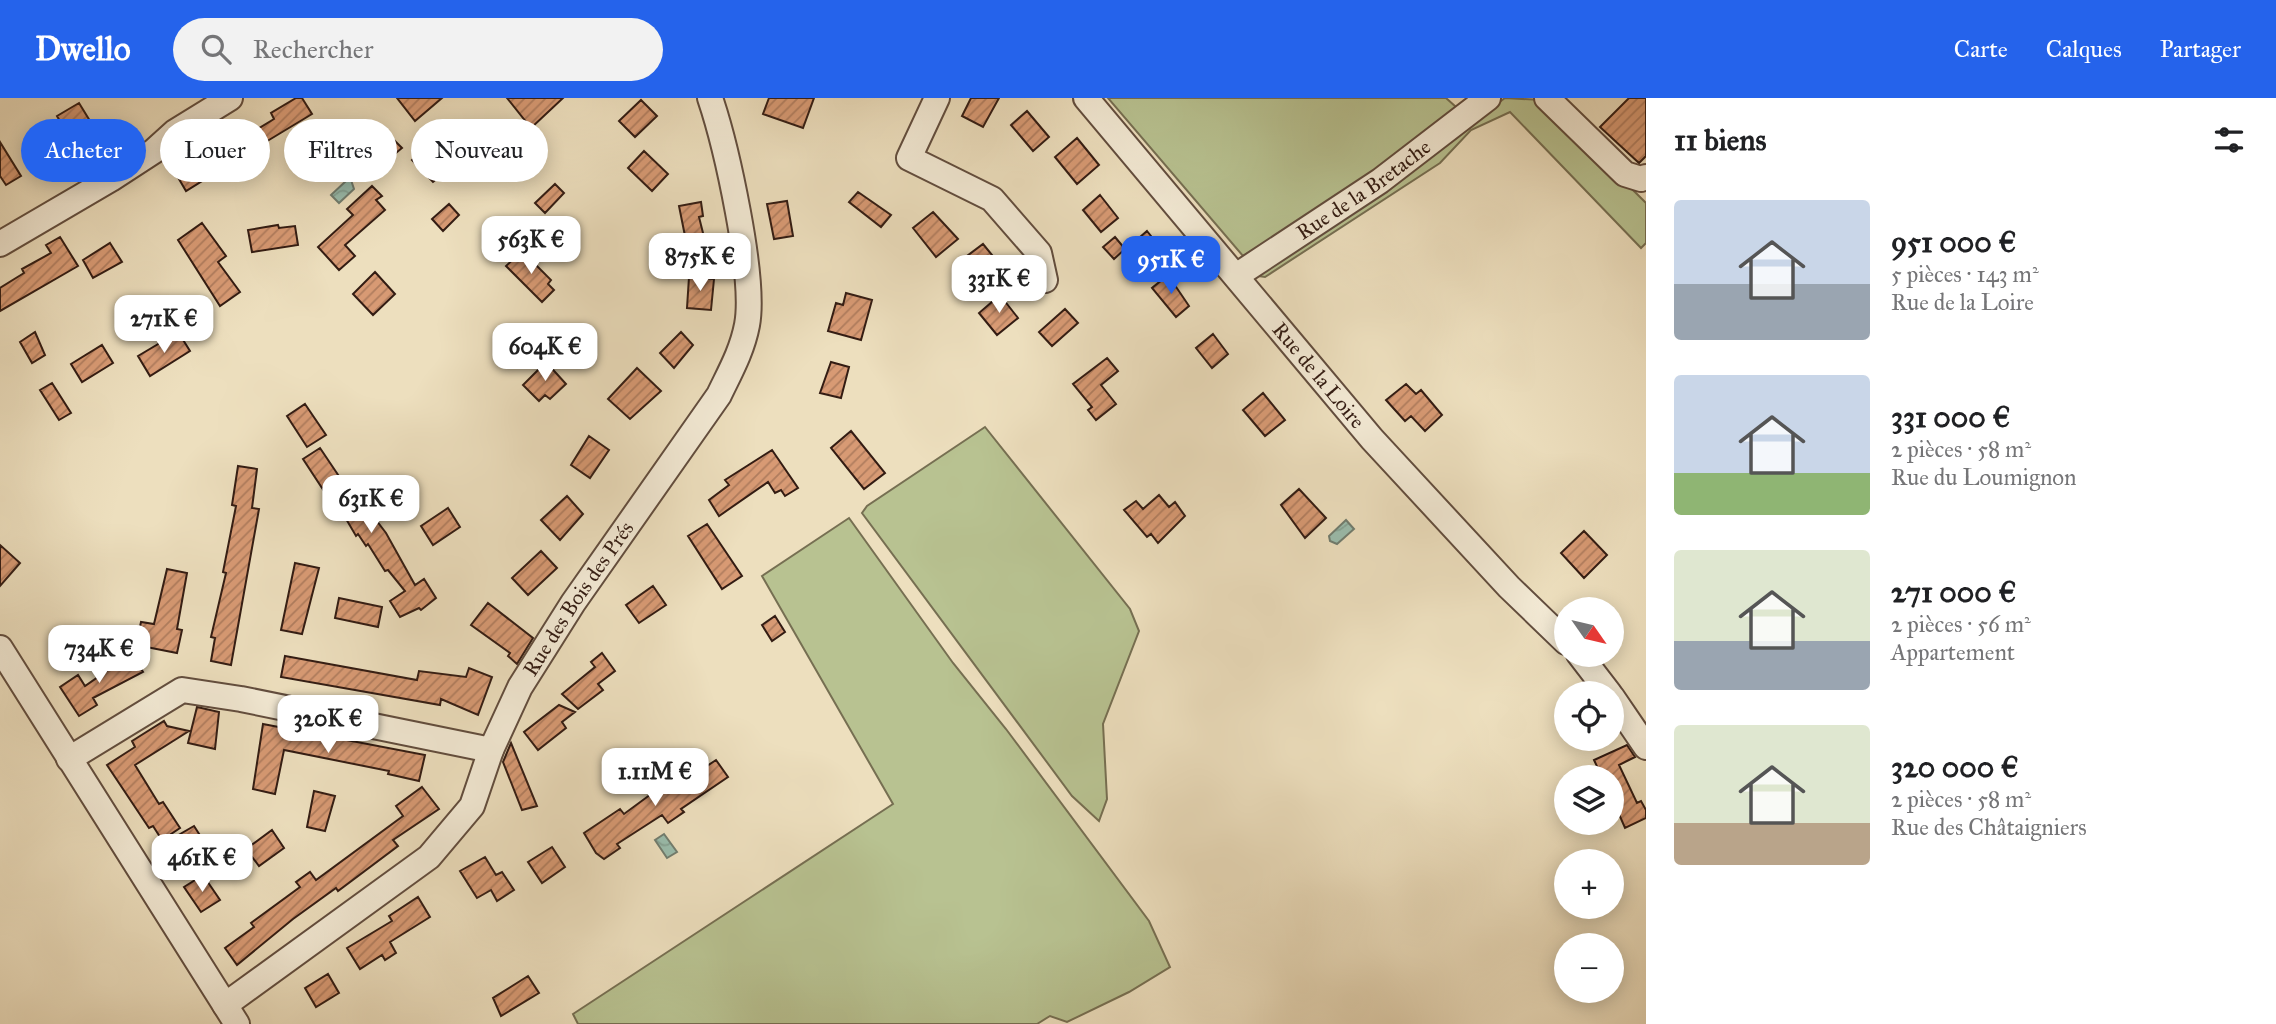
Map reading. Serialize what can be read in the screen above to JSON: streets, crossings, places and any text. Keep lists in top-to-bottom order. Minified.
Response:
{"streets":{"street":["Rue de la Bretache","Rue de la Loire","Rue des Bois des Prés"]},"crossings":[["Rue de la Bretache","Rue de la Loire"]],"north":"bottom right","page":{"header":"Dwello","search":"Rechercher","nav":["Carte","Calques","Partager"],"heading":"11 biens","chip":["Acheter","Louer","Filtres","Nouveau"],"list":[{"name":"951 000 €","note":"5 pièces · 143 m² · Rue de la Loire"},{"name":"331 000 €","note":"2 pièces · 58 m² · Rue du Loumignon"},{"name":"271 000 €","note":"2 pièces · 56 m² · Appartement"},{"name":"320 000 €","note":"2 pièces · 58 m² · Rue des Châtaigniers"}],"price":["563K €","875K €","951K €","331K €","271K €","604K €","631K €","734K €","320K €","1.11M €","461K €"],"map_buttons":["+","−"]}}
